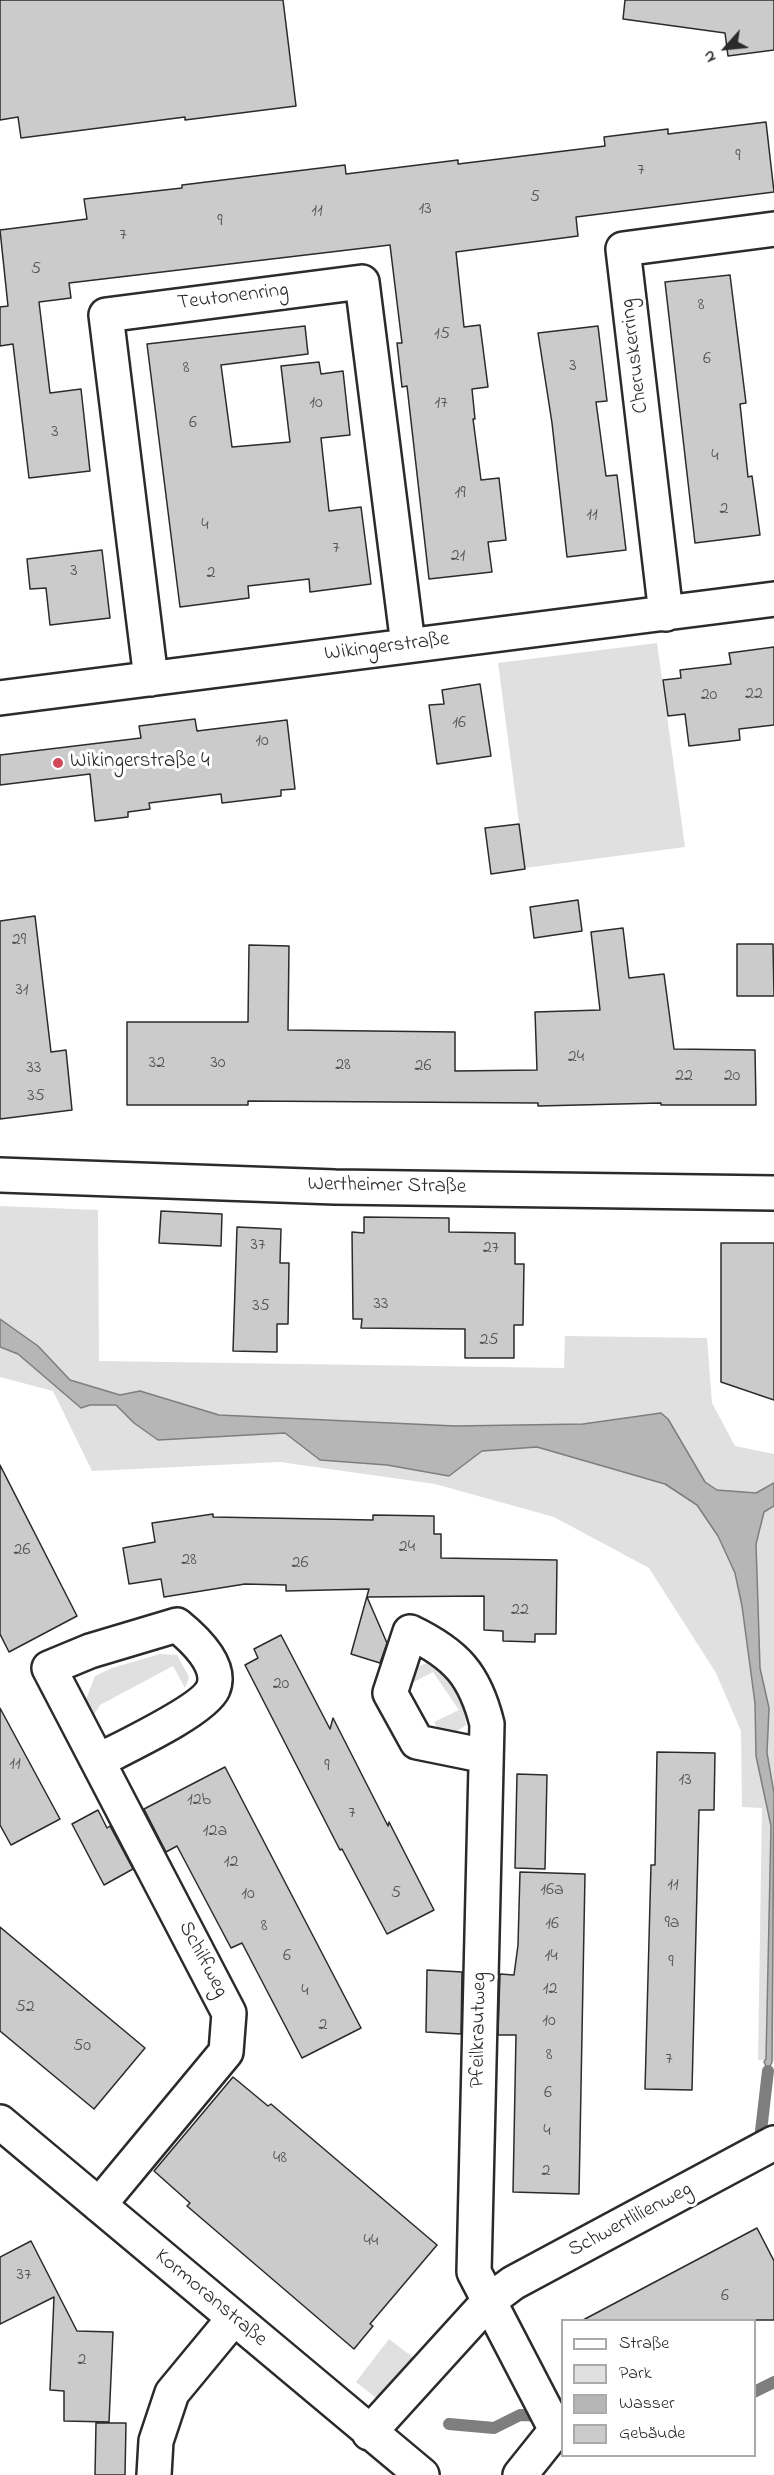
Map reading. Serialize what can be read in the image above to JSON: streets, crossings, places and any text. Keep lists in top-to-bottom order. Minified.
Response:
{"streets":{"street":["Teutonenring","Cheruskerring","Wikingerstraße","Wertheimer Straße","Schilfweg","Pfeilkrautweg","Schwertlilienweg","Kormoranstraße"]},"crossings":[["Teutonenring","Wikingerstraße"],["Cheruskerring","Wikingerstraße"],["Schilfweg","Kormoranstraße"],["Pfeilkrautweg","Schwertlilienweg"],["Schwertlilienweg","Kormoranstraße"]],"places":["Wikingerstraße 4"],"house_numbers":["9","7","5","13","11","9","7","5","8","15","6","3","8","10","17","6","3","4","19","2","11","4","7","21","3","2","22","20","16","10","29","31","24","32","30","28","26","33","22","20","35","37","27","33","35","25","24","26","28","26","22","20","11","9","13","12b","7","12a","12","11","16a","5","10","9a","16","8","6","14","9","12","4","52","10","2","50","8","7","6","4","48","2","44","37","6","2"],"legend":["Straße","Park","Wasser","Gebäude"],"north":"bottom left"}
